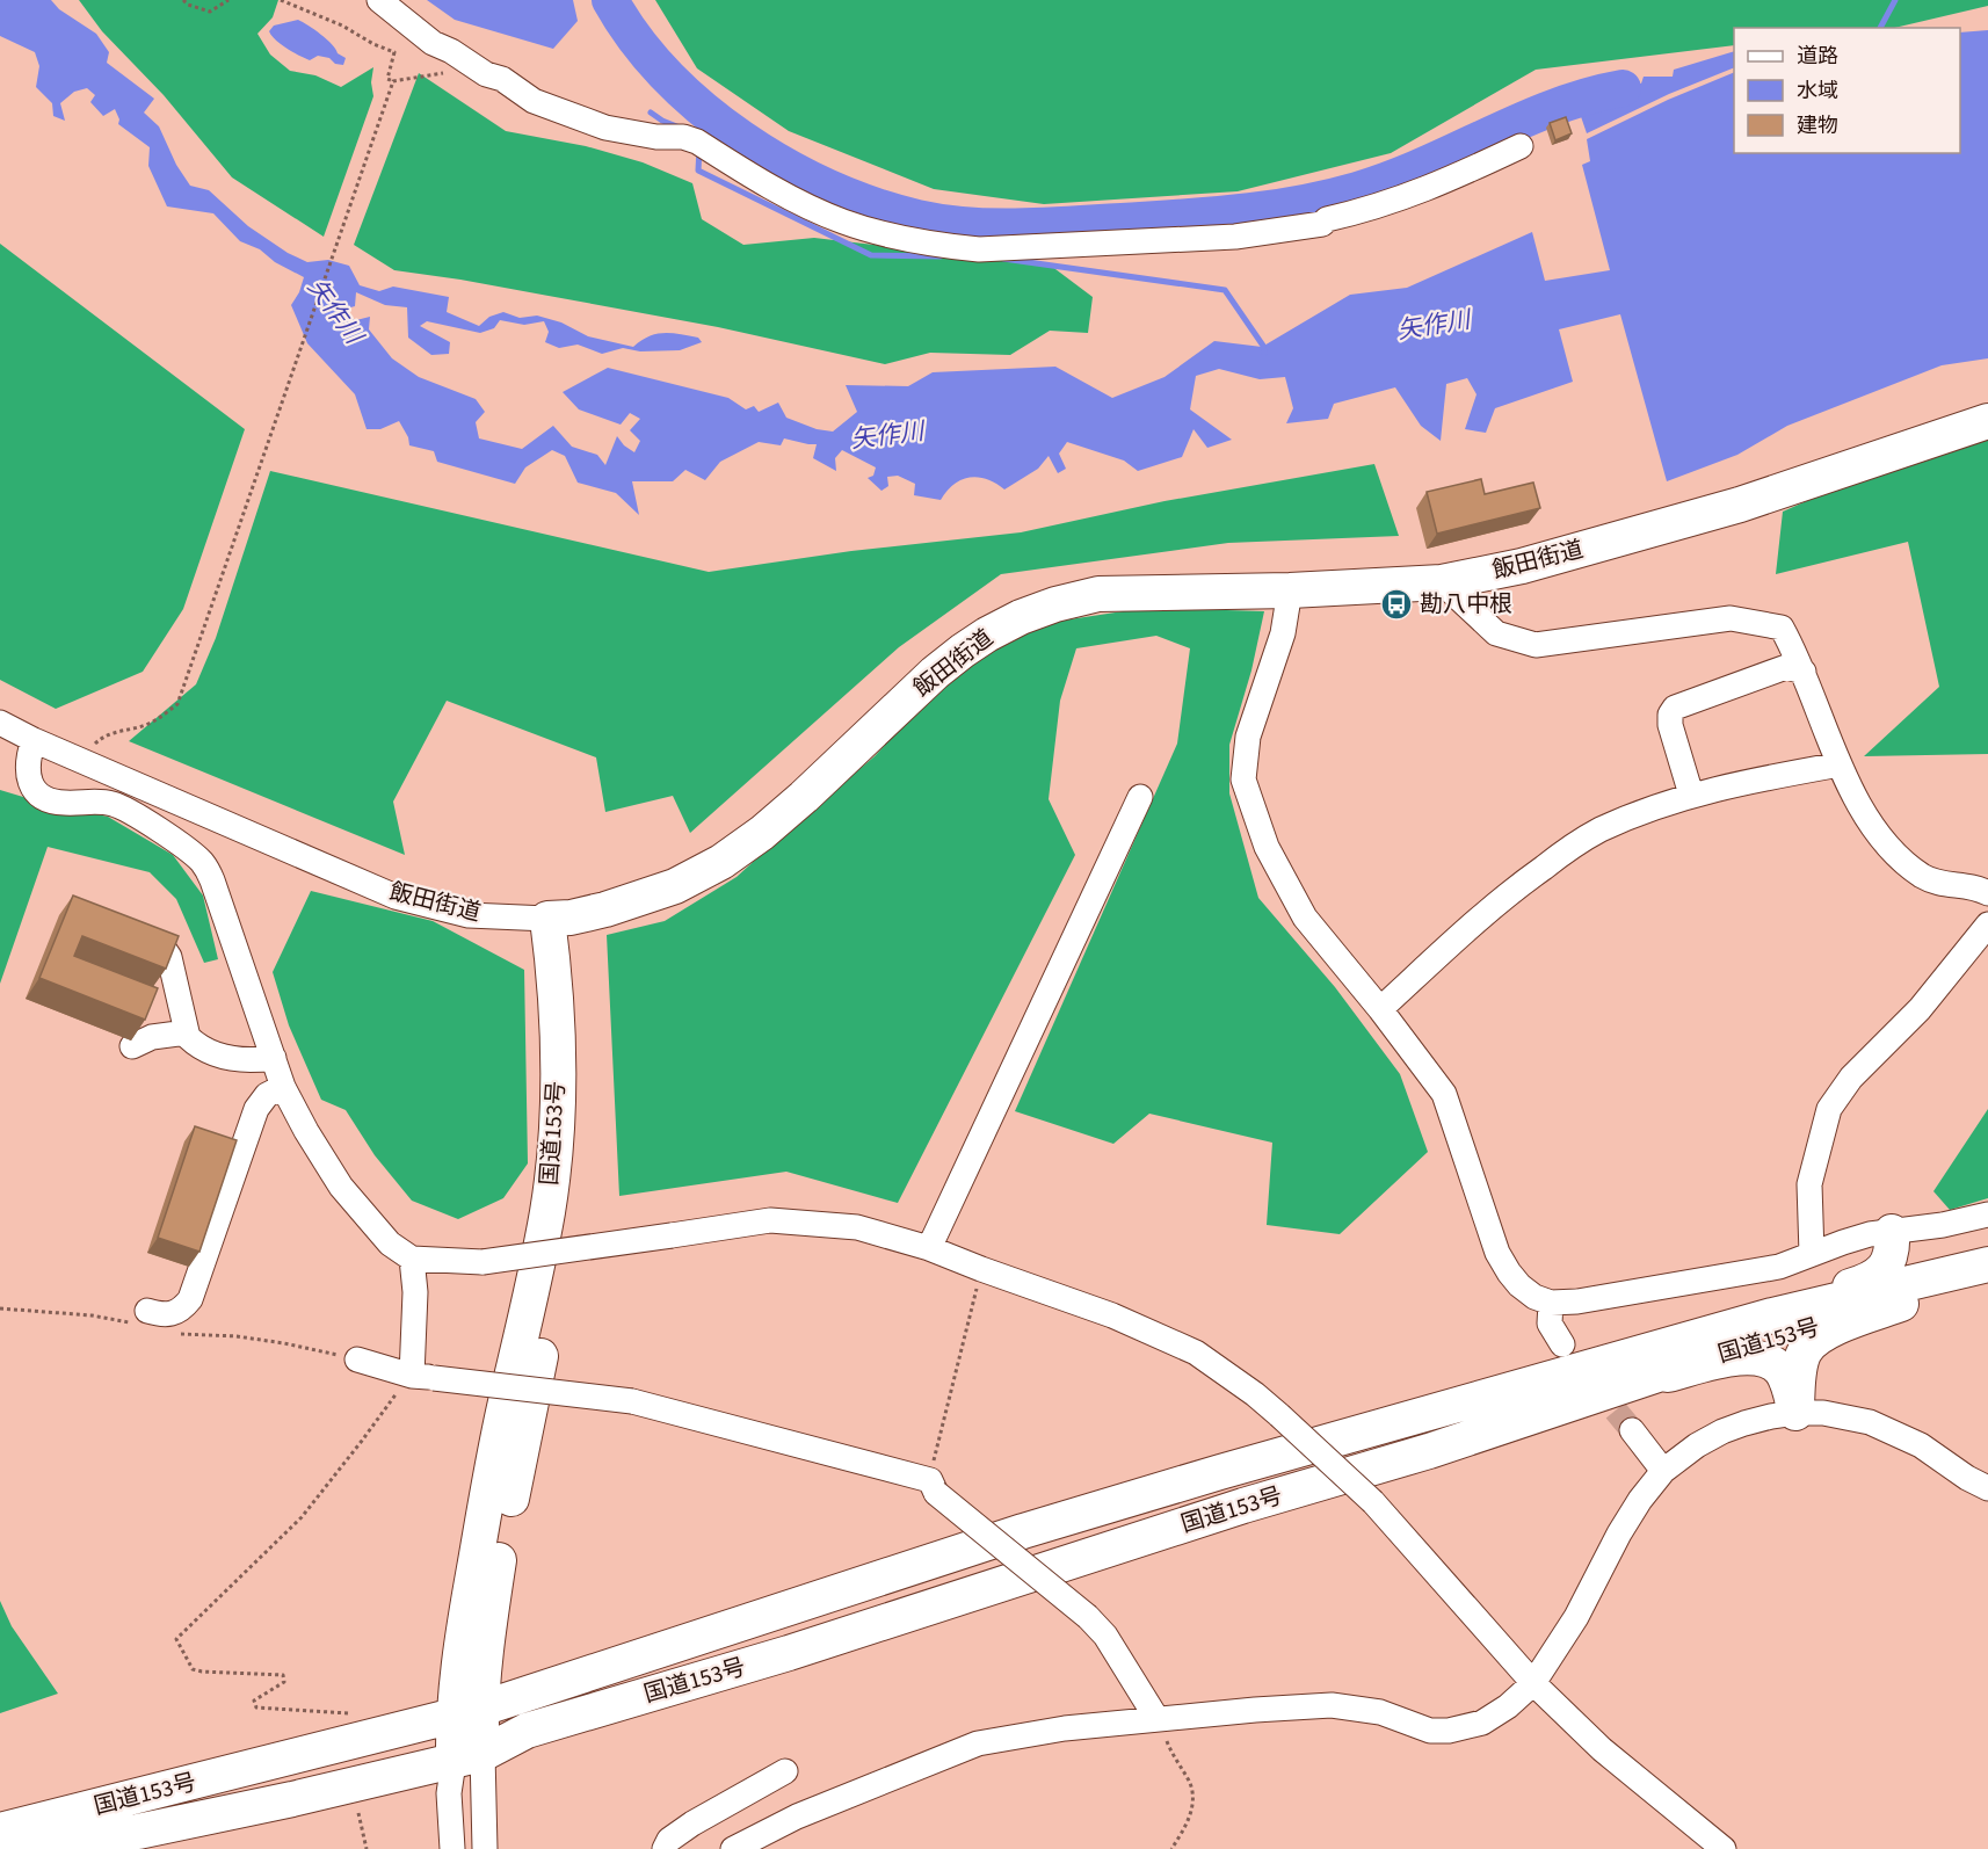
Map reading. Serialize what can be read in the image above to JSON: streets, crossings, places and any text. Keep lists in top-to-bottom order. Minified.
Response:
{"streets":{"highway":["飯田街道","国道153号"]},"crossings":[["飯田街道","国道153号"]],"water":["矢作川"],"places":{"bus stop":["勘八中根"]},"legend":["道路","水域","建物"]}
